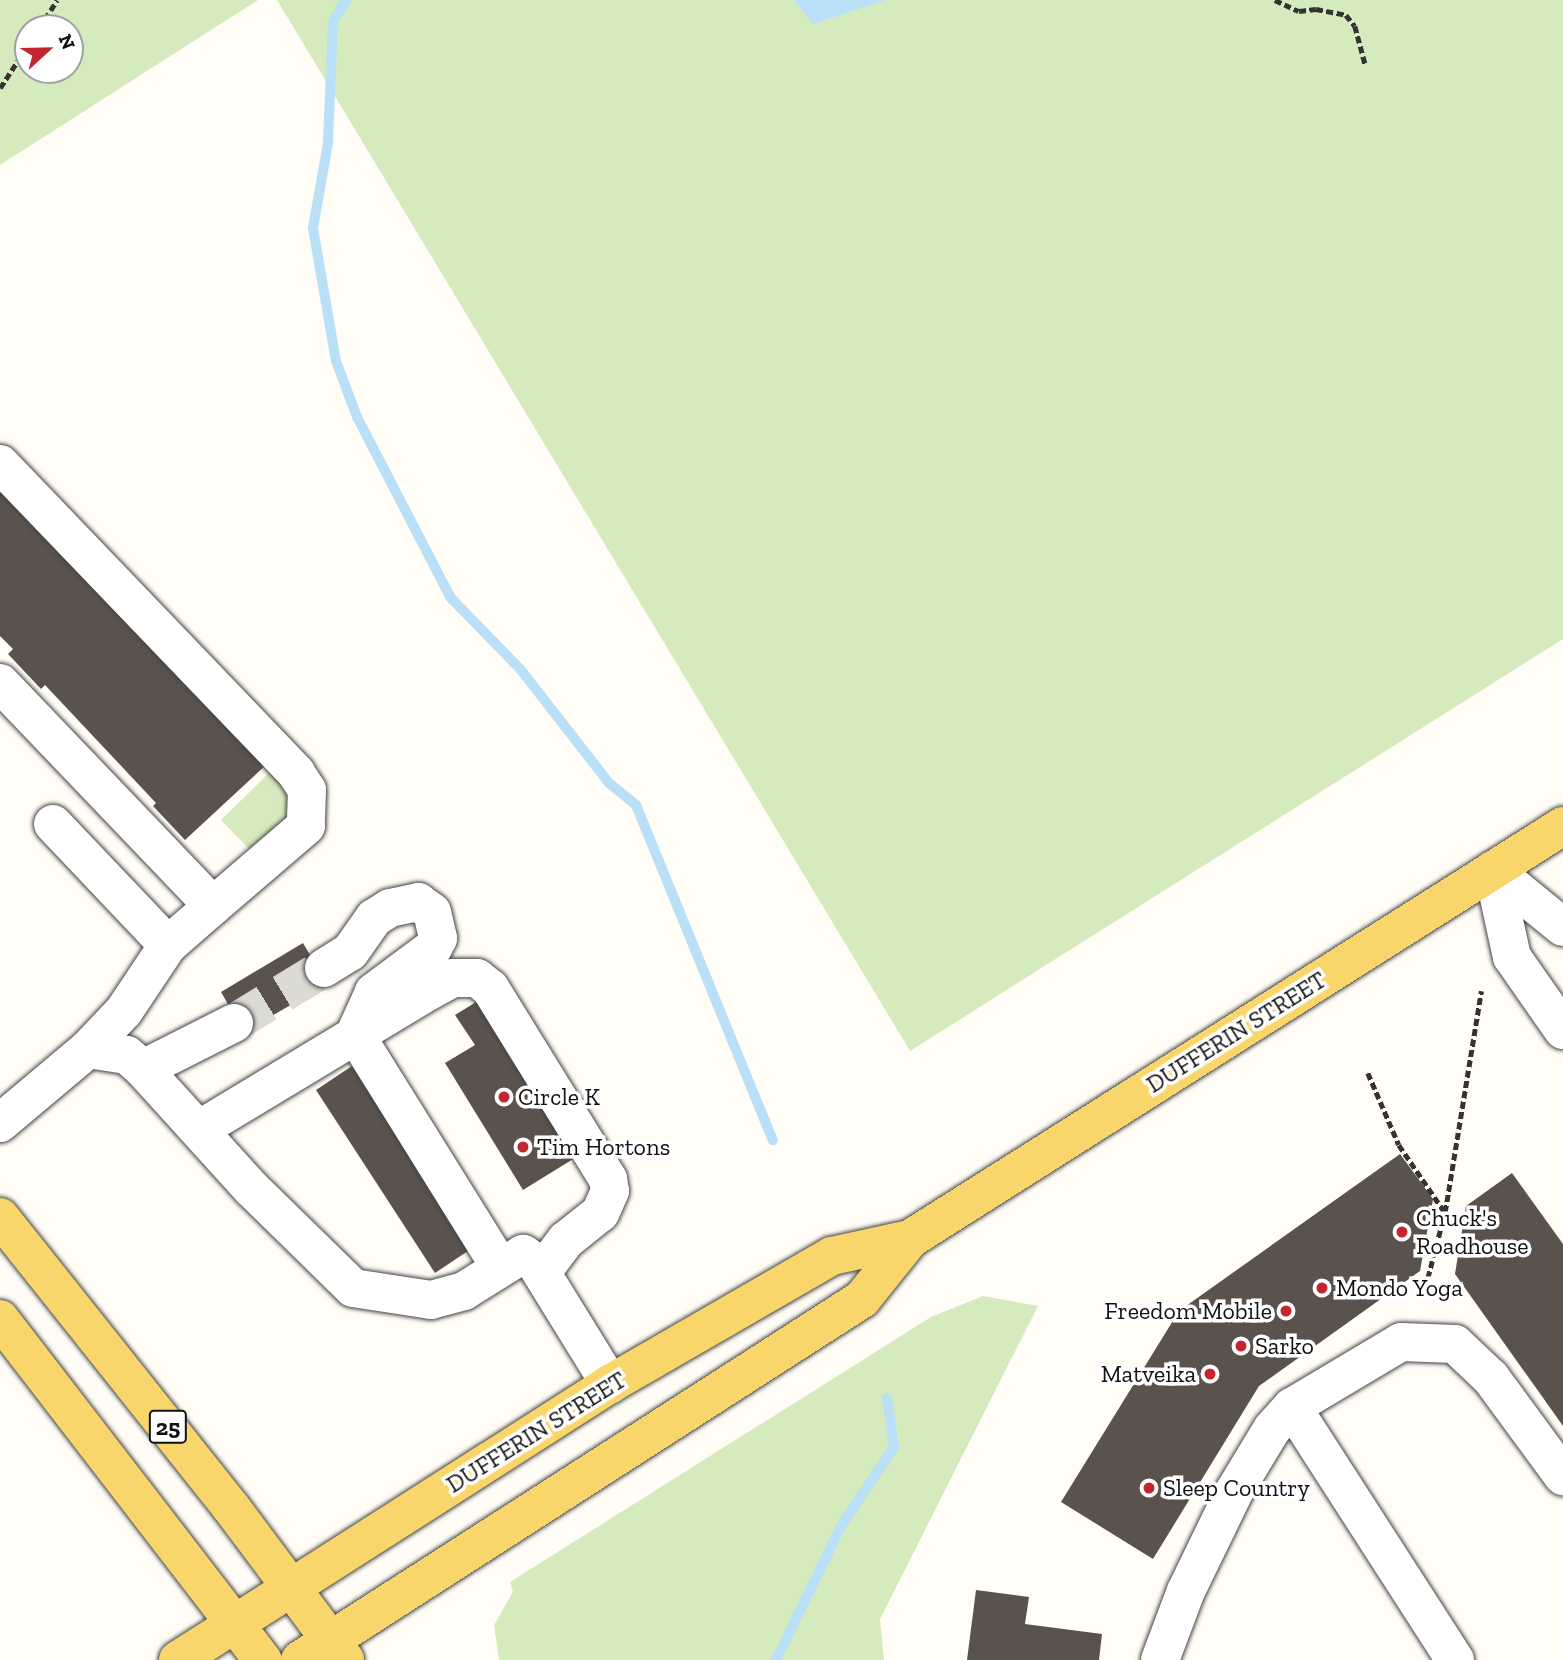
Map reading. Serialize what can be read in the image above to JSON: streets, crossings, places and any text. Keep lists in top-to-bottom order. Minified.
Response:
{"streets":{"main road":["DUFFERIN STREET","25"]},"crossings":[["DUFFERIN STREET","25"]],"places":["Circle K","Tim Hortons","Chuck's Roadhouse","Mondo Yoga","Freedom Mobile","Sarko","Matveika","Sleep Country"],"north":"right"}
